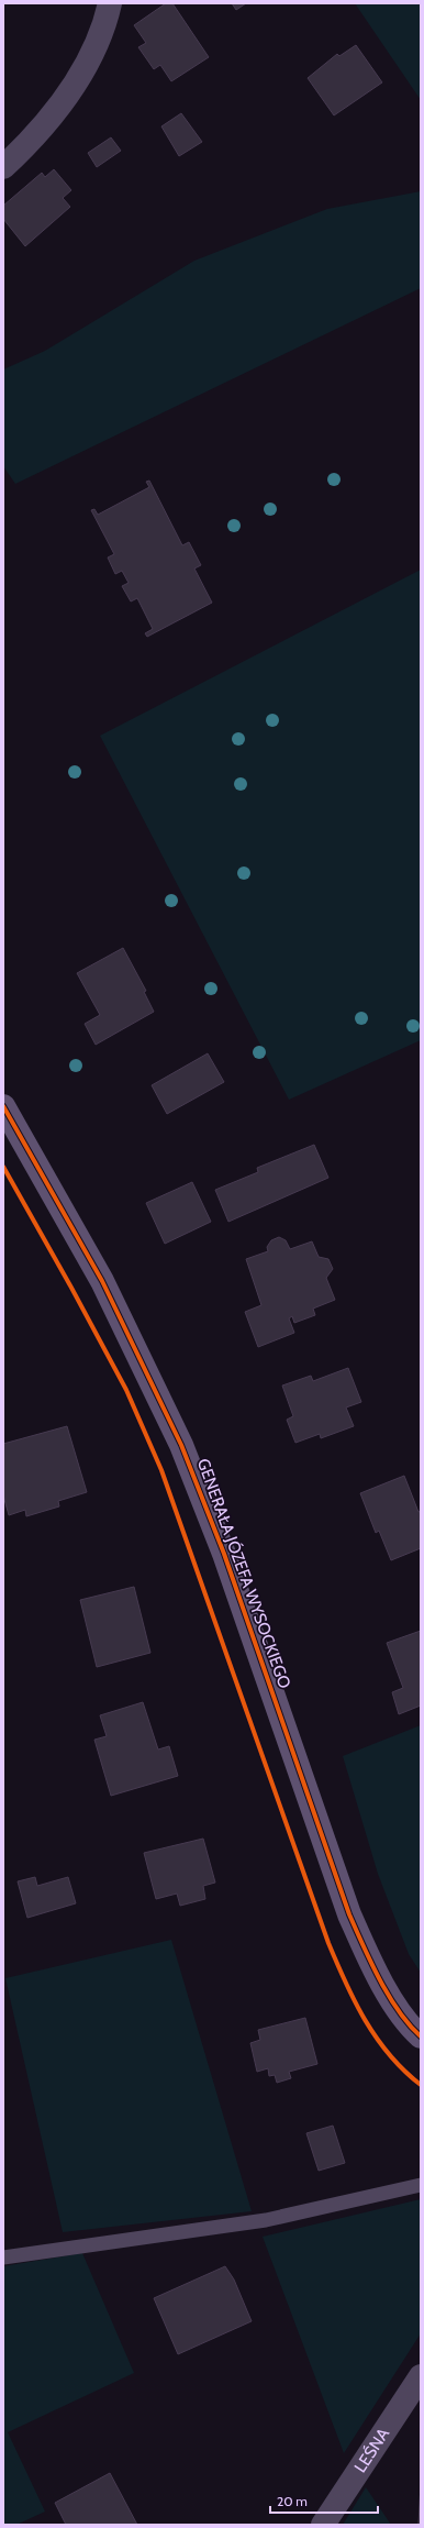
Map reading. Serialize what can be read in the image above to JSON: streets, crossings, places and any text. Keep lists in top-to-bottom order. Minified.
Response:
{"streets":{"street":["GENERAŁA JÓZEFA WYSOCKIEGO","LEŚNA"]},"scale_bar":"20 m"}
